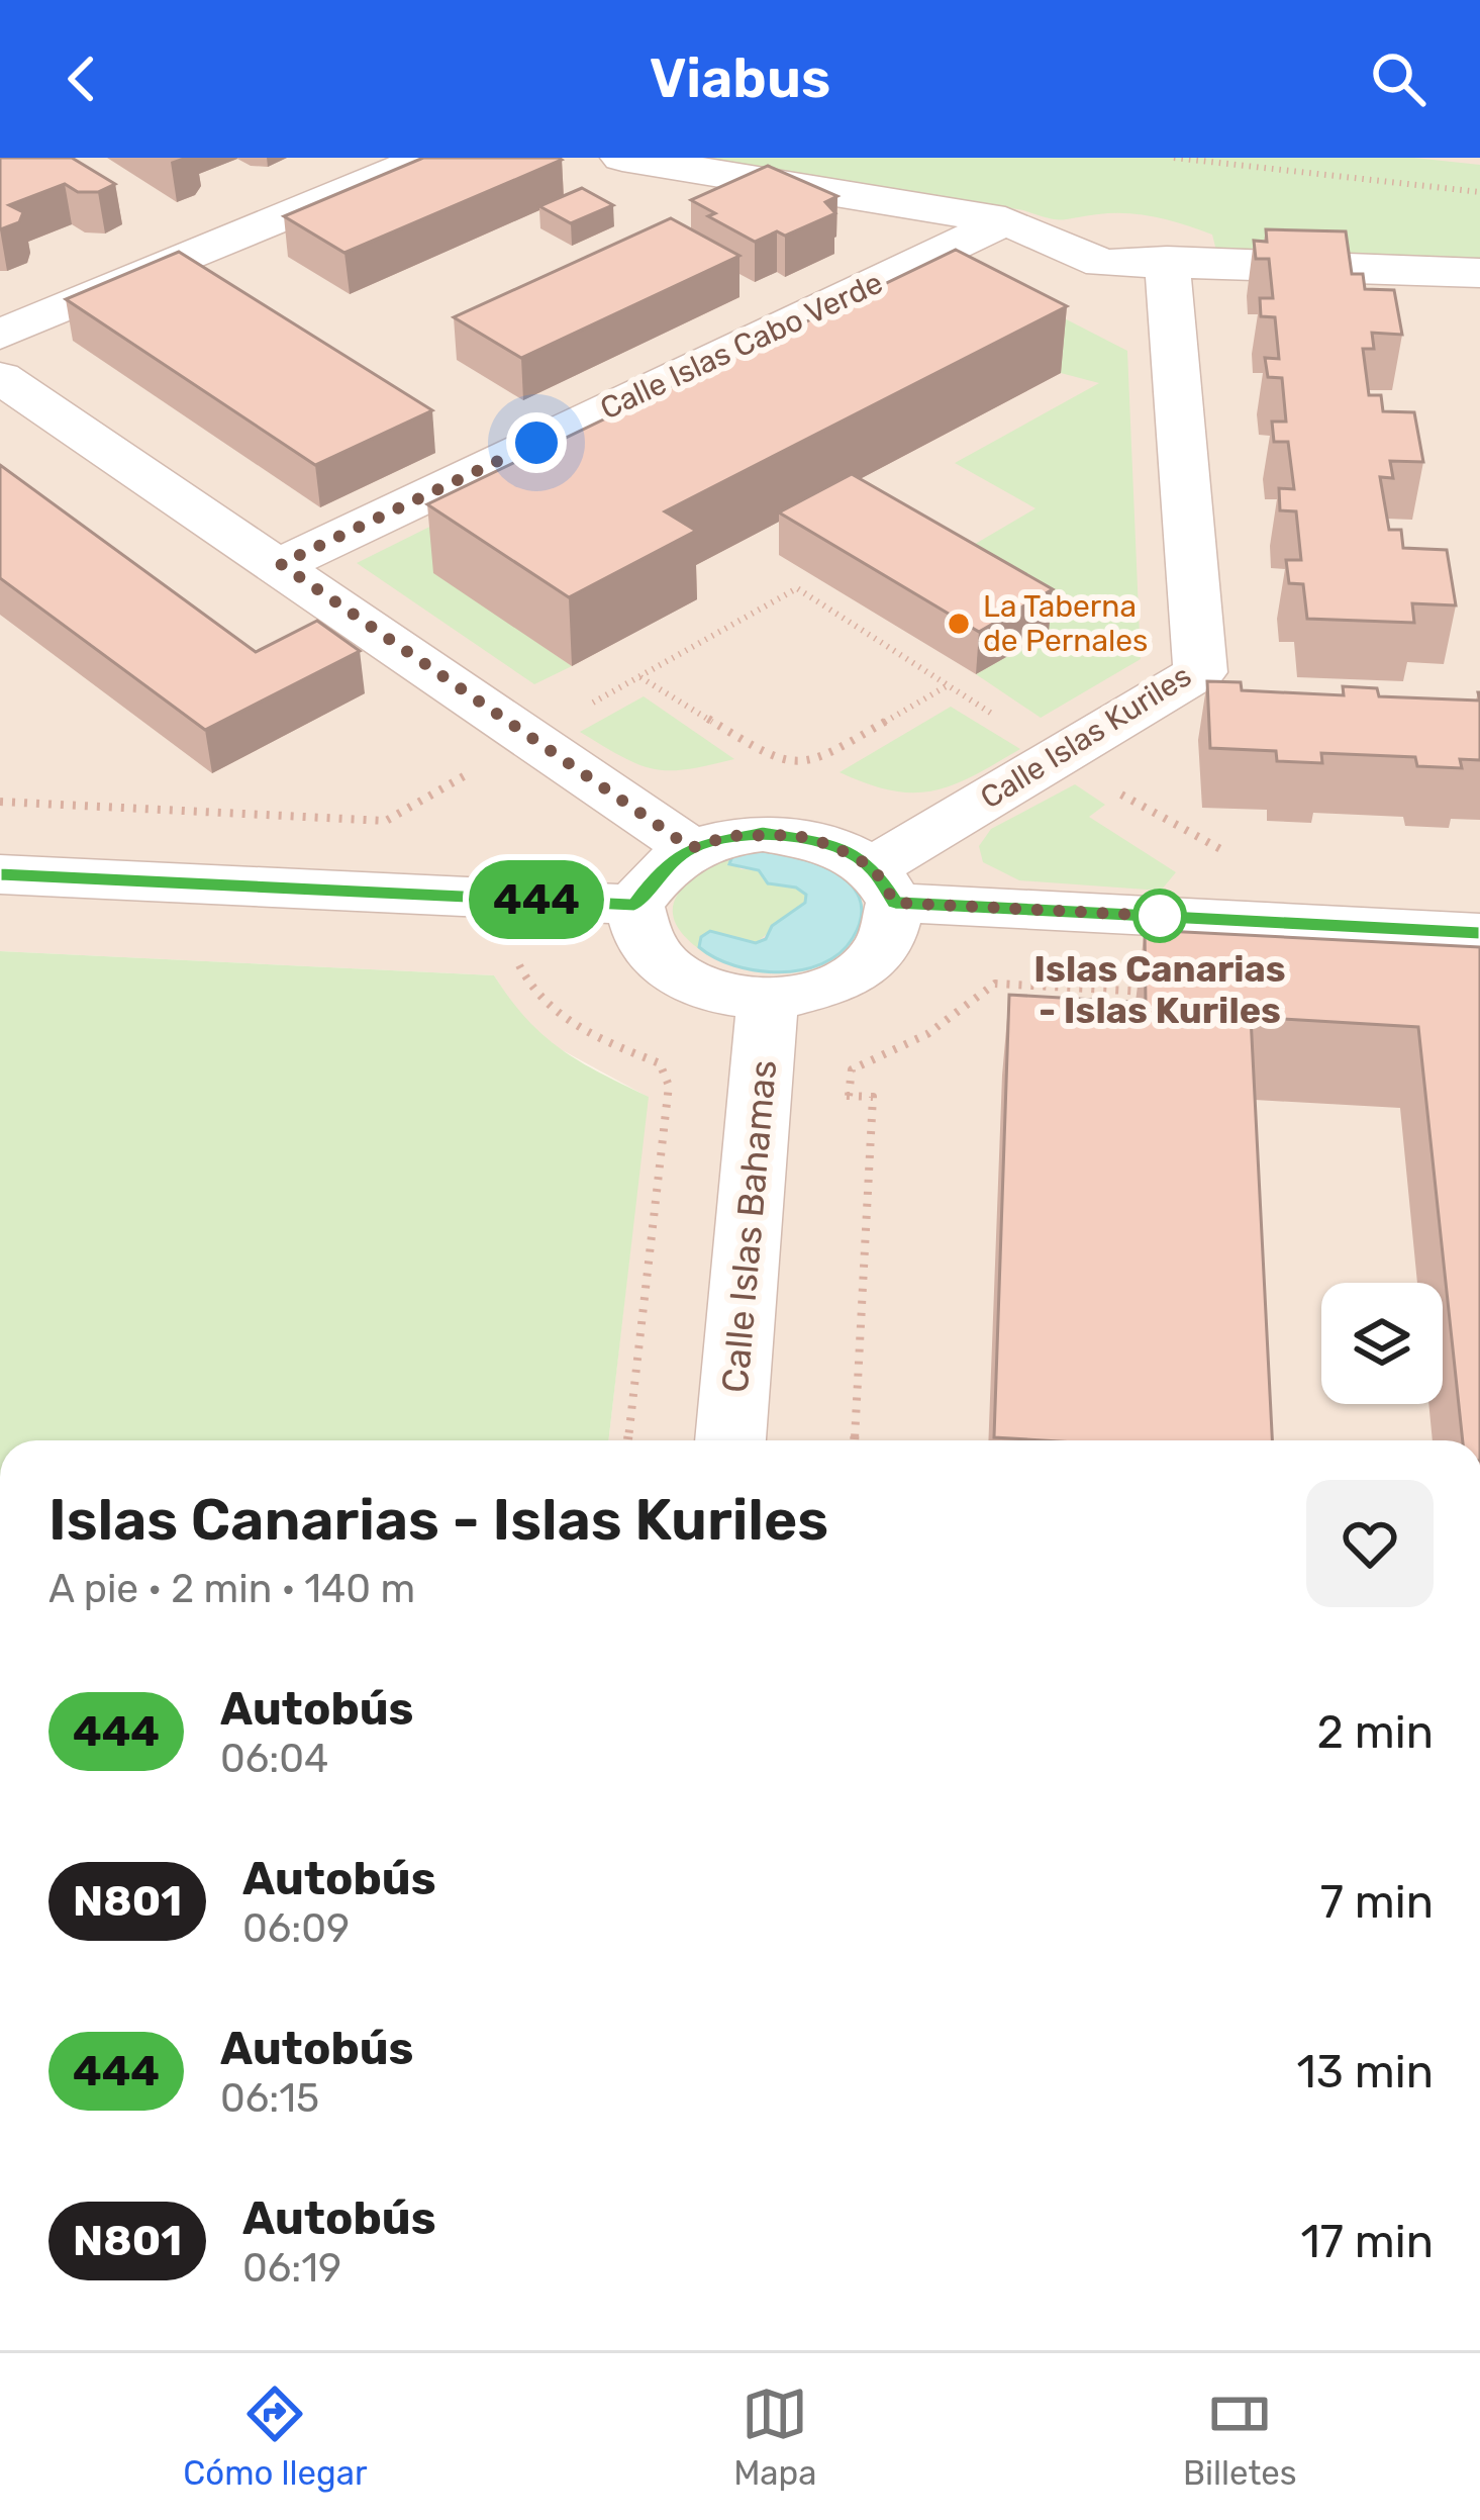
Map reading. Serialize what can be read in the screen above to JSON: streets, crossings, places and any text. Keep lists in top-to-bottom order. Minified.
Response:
{"streets":{"street":["Calle Islas Cabo Verde","Calle Islas Kuriles","Calle Islas Bahamas"]},"crossings":[["Calle Islas Kuriles","Calle Islas Bahamas"]],"places":["La Taberna de Pernales","Islas Canarias - Islas Kuriles"],"lines":["bus line 444"],"page":{"header":"Viabus","on_map":"444","heading":["Islas Canarias - Islas Kuriles","A pie · 2 min · 140 m"],"list":[{"mark":"444","name":"Autobús","note":"06:04","value":"2 min"},{"mark":"N801","name":"Autobús","note":"06:09","value":"7 min"},{"mark":"444","name":"Autobús","note":"06:15","value":"13 min"},{"mark":"N801","name":"Autobús","note":"06:19","value":"17 min"}],"tabs":["Cómo llegar","Mapa","Billetes"]}}
